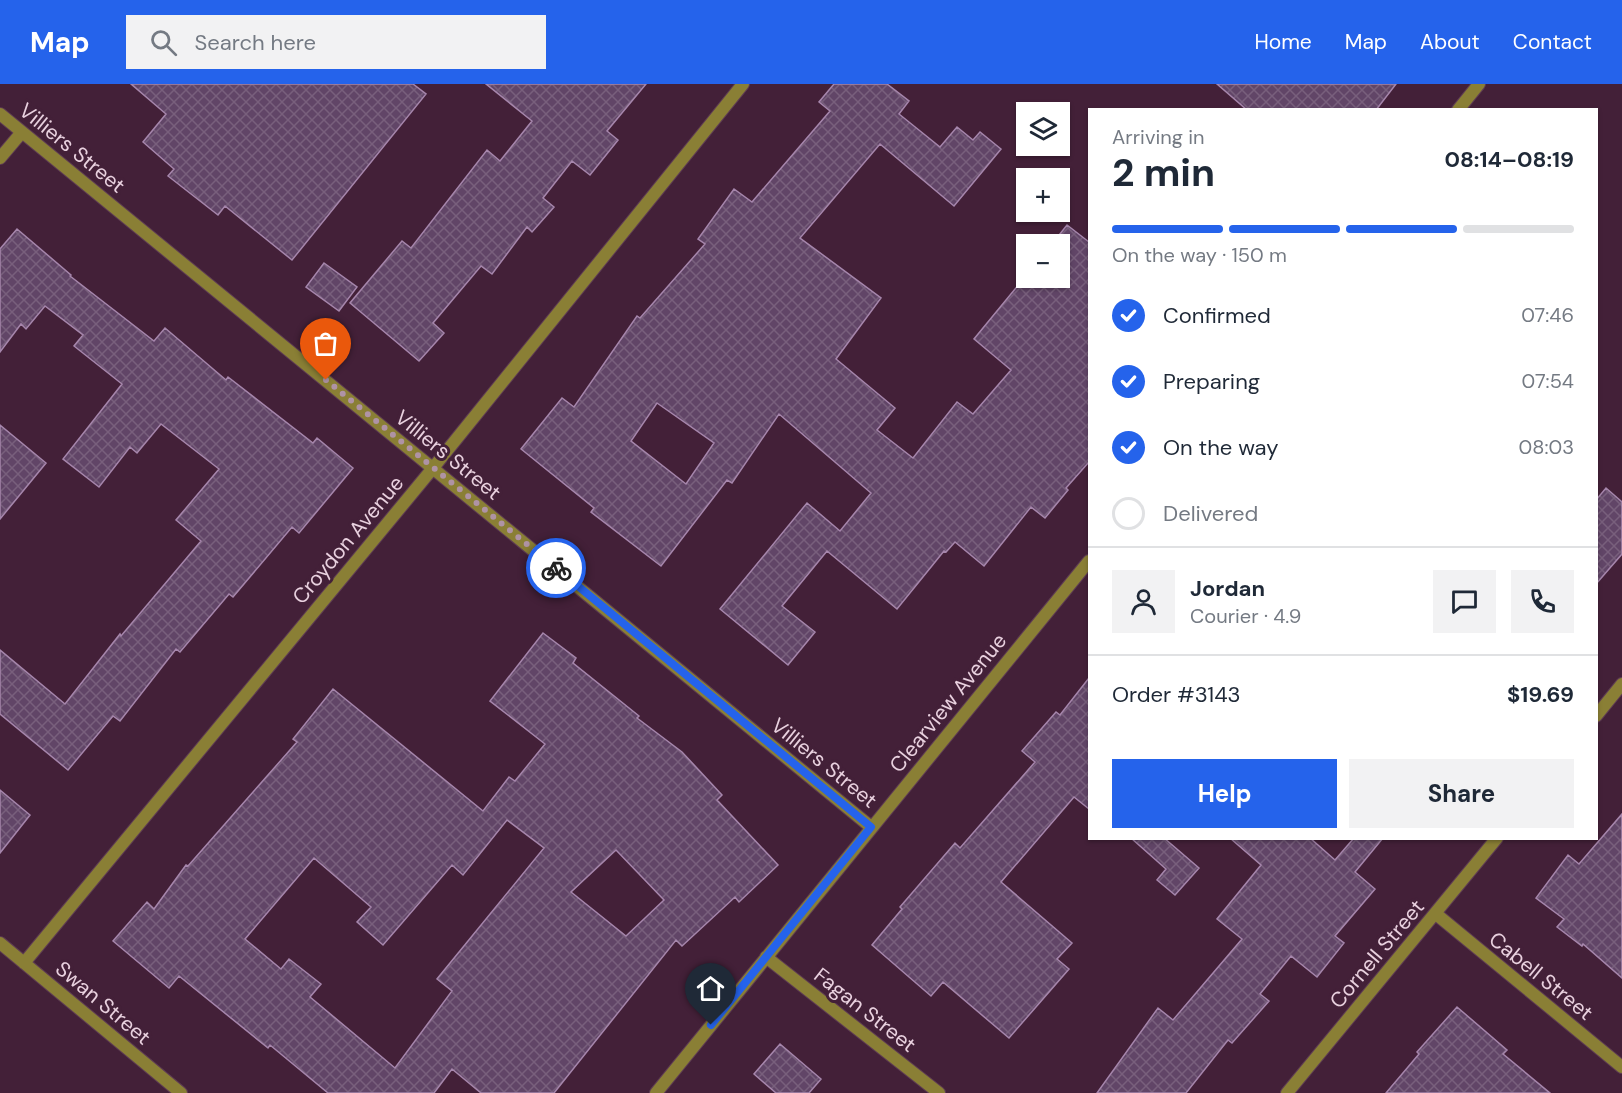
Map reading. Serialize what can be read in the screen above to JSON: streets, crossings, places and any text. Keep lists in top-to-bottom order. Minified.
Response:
{"streets":{"street":["Villiers Street","Croydon Avenue","Clearview Avenue","Cornell Street","Cabell Street","Swan Street","Fagan Street"]},"crossings":[["Villiers Street","Croydon Avenue"],["Villiers Street","Clearview Avenue"],["Croydon Avenue","Swan Street"],["Clearview Avenue","Fagan Street"],["Cornell Street","Cabell Street"]],"page":{"header":"Map","search":"Search here","nav":["Home","Map","About","Contact"],"map_buttons":["+","−"],"heading":["2 min","Arriving in","08:14–08:19"],"panel":["Jordan","Courier · 4.9","Order #3143","$19.69"],"bar":"On the way · 150 m","list":[["Confirmed","07:46"],["Preparing","07:54"],["On the way","08:03"],"Delivered"],"buttons":["Help","Share"]}}
